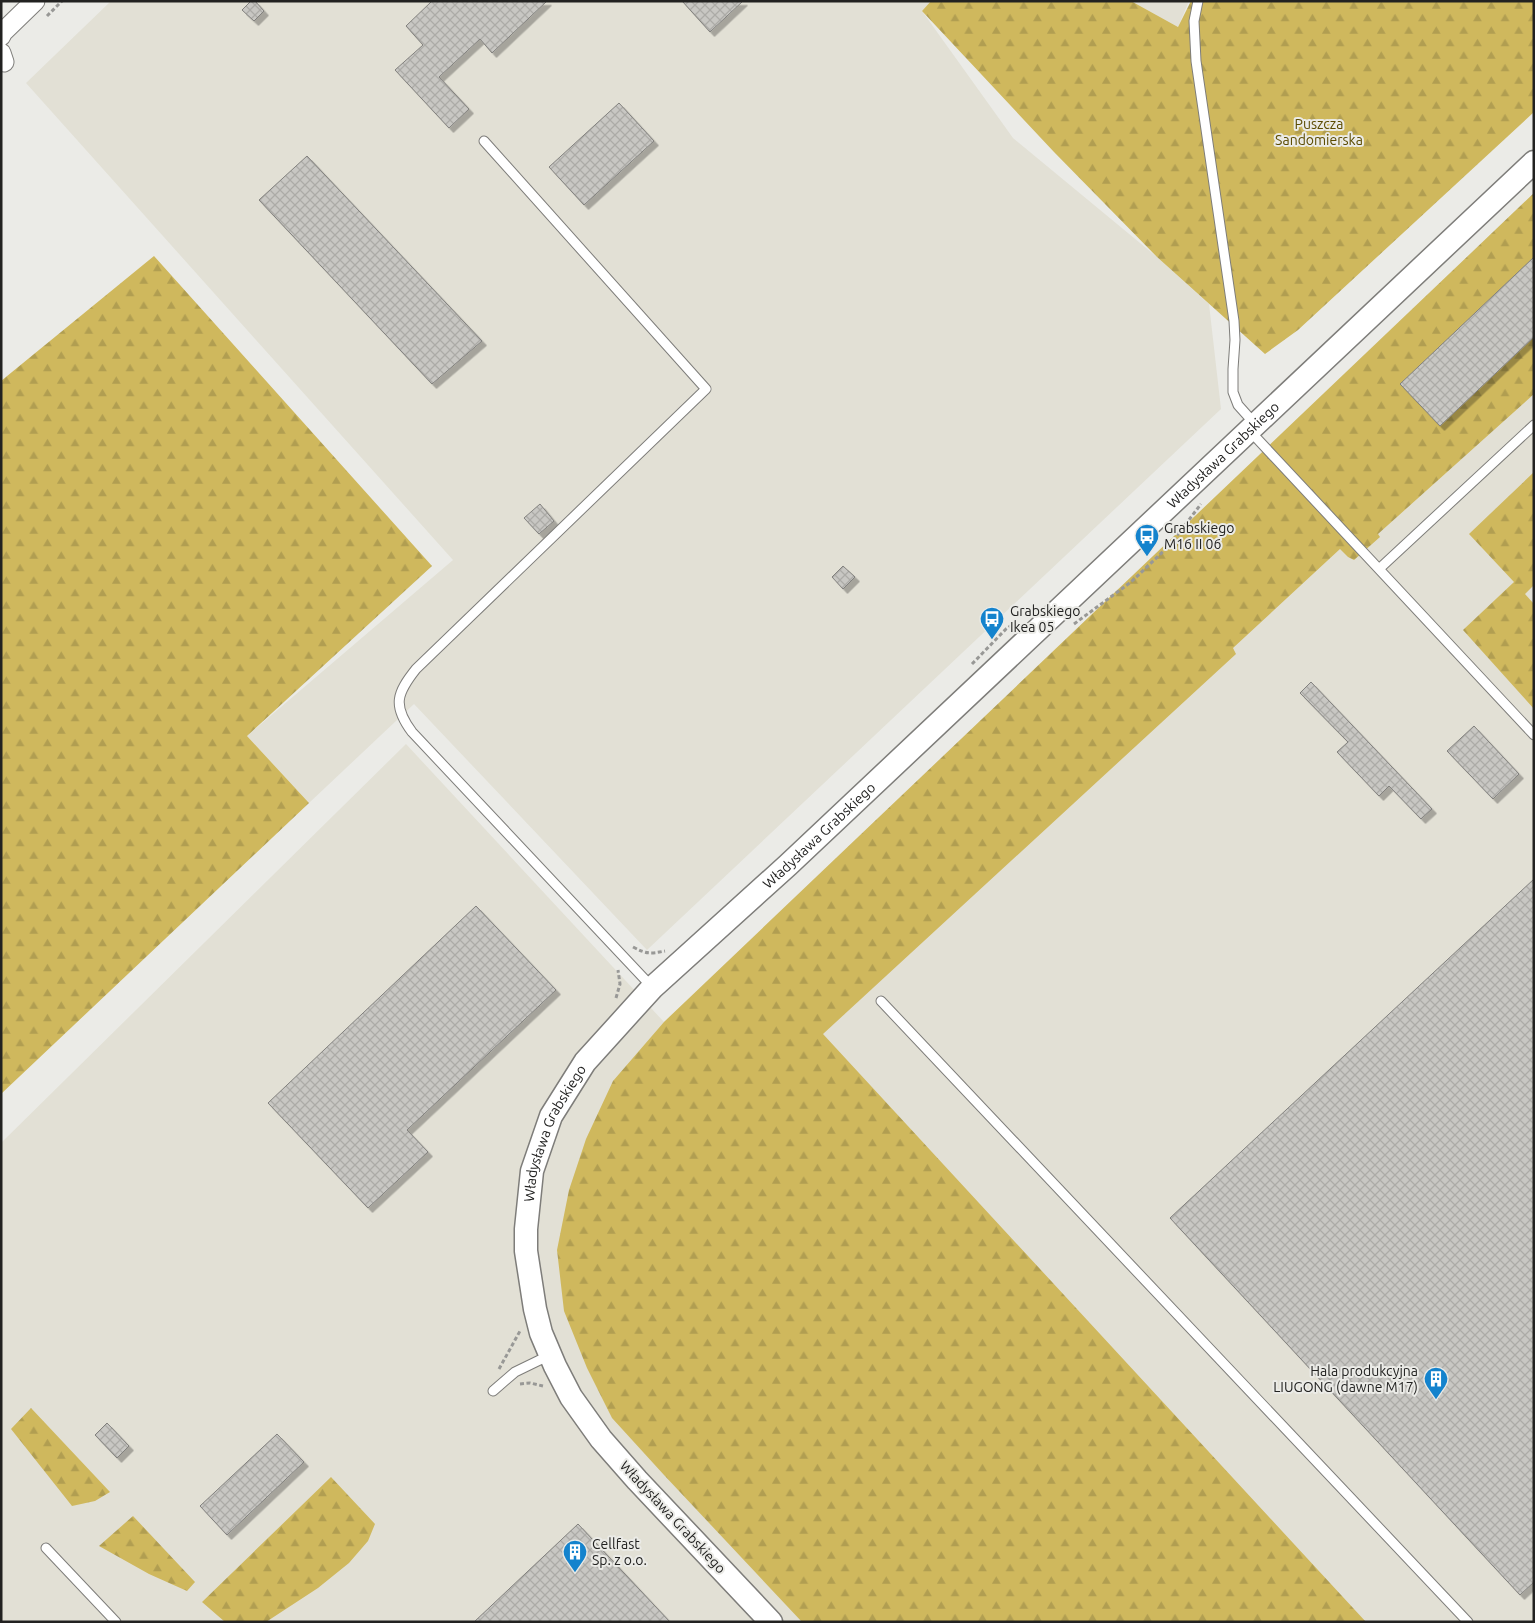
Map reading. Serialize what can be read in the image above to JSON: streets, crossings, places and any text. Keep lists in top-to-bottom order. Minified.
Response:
{"streets":{"street":["Władysława Grabskiego"]},"parks":["Puszcza Sandomierska"],"places":{"bus stop":["Grabskiego M16 II 06","Grabskiego Ikea 05"],"building":["Hala produkcyjna LIUGONG (dawne M17)","Cellfast Sp. z o.o."]}}
